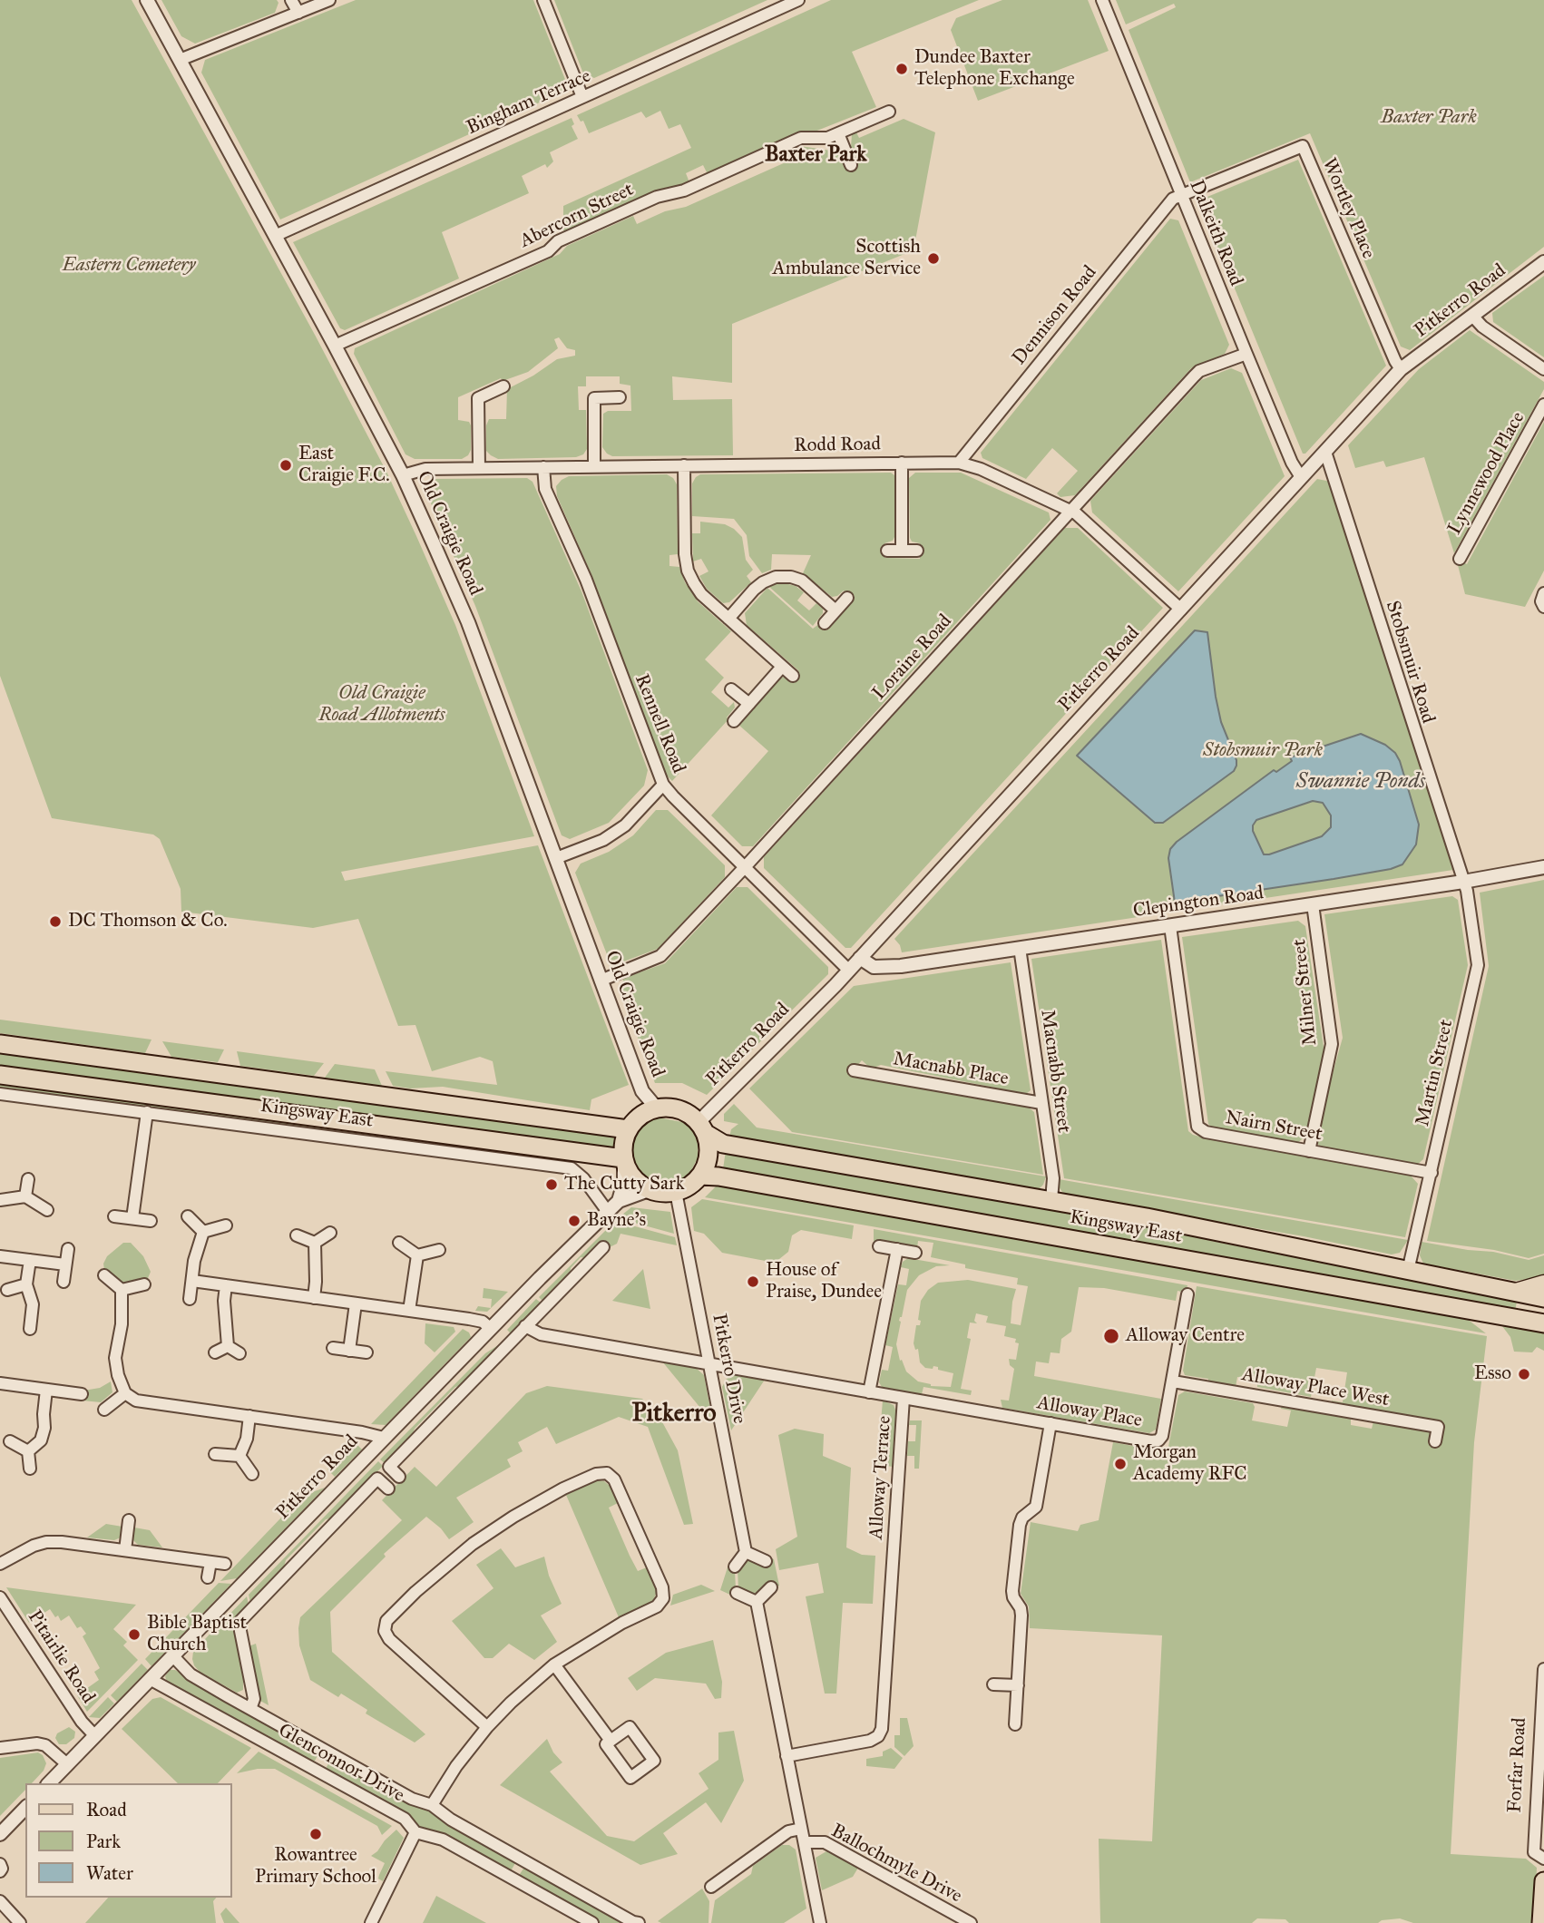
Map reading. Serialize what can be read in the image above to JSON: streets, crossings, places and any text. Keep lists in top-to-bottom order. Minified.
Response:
{"streets":{"highway":["Kingsway East"],"street":["Bingham Terrace","Wortley Place","Abercorn Street","Dalkeith Road","Pitkerro Road","Dennison Road","Rodd Road","Lynnewood Place","Old Craigie Road","Loraine Road","Stobsmuir Road","Rennell Road","Clepington Road","Milner Street","Macnabb Place","Macnabb Street","Martin Street","Nairn Street","Pitkerro Drive","Alloway Place West","Alloway Place","Alloway Terrace","Pitairlie Road","Glenconnor Drive","Forfar Road","Ballochmyle Drive"]},"crossings":[["Bingham Terrace","Old Craigie Road"],["Wortley Place","Dalkeith Road"],["Wortley Place","Pitkerro Road"],["Wortley Place","Dennison Road"],["Abercorn Street","Old Craigie Road"],["Dalkeith Road","Pitkerro Road"],["Dalkeith Road","Dennison Road"],["Dalkeith Road","Loraine Road"],["Pitkerro Road","Rodd Road"],["Pitkerro Road","Old Craigie Road"],["Pitkerro Road","Stobsmuir Road"],["Pitkerro Road","Rennell Road"],["Pitkerro Road","Clepington Road"],["Pitkerro Road","Kingsway East"],["Pitkerro Road","Pitkerro Drive"],["Pitkerro Road","Pitairlie Road"],["Pitkerro Road","Glenconnor Drive"],["Dennison Road","Rodd Road"],["Rodd Road","Old Craigie Road"],["Rodd Road","Loraine Road"],["Rodd Road","Rennell Road"],["Old Craigie Road","Loraine Road"],["Old Craigie Road","Kingsway East"],["Old Craigie Road","Pitkerro Drive"],["Loraine Road","Rennell Road"],["Stobsmuir Road","Clepington Road"],["Stobsmuir Road","Martin Street"],["Clepington Road","Milner Street"],["Clepington Road","Macnabb Street"],["Clepington Road","Martin Street"],["Clepington Road","Nairn Street"],["Milner Street","Nairn Street"],["Macnabb Place","Macnabb Street"],["Macnabb Street","Kingsway East"],["Martin Street","Kingsway East"],["Martin Street","Nairn Street"],["Kingsway East","Pitkerro Drive"],["Pitkerro Drive","Alloway Terrace"],["Alloway Place West","Alloway Place"],["Alloway Place","Alloway Terrace"]],"districts":["Baxter Park","Pitkerro"],"water":["Swannie Ponds"],"parks":["Baxter Park","Eastern Cemetery","Old Craigie Road Allotments","Stobsmuir Park"],"places":["Dundee Baxter Telephone Exchange","Scottish Ambulance Service","East Craigie F.C.","DC Thomson & Co.","The Cutty Sark","Bayne's","House of Praise, Dundee","Alloway Centre","Esso","Morgan Academy RFC","Bible Baptist Church","Rowantree Primary School"],"legend":["Road","Park","Water"]}
